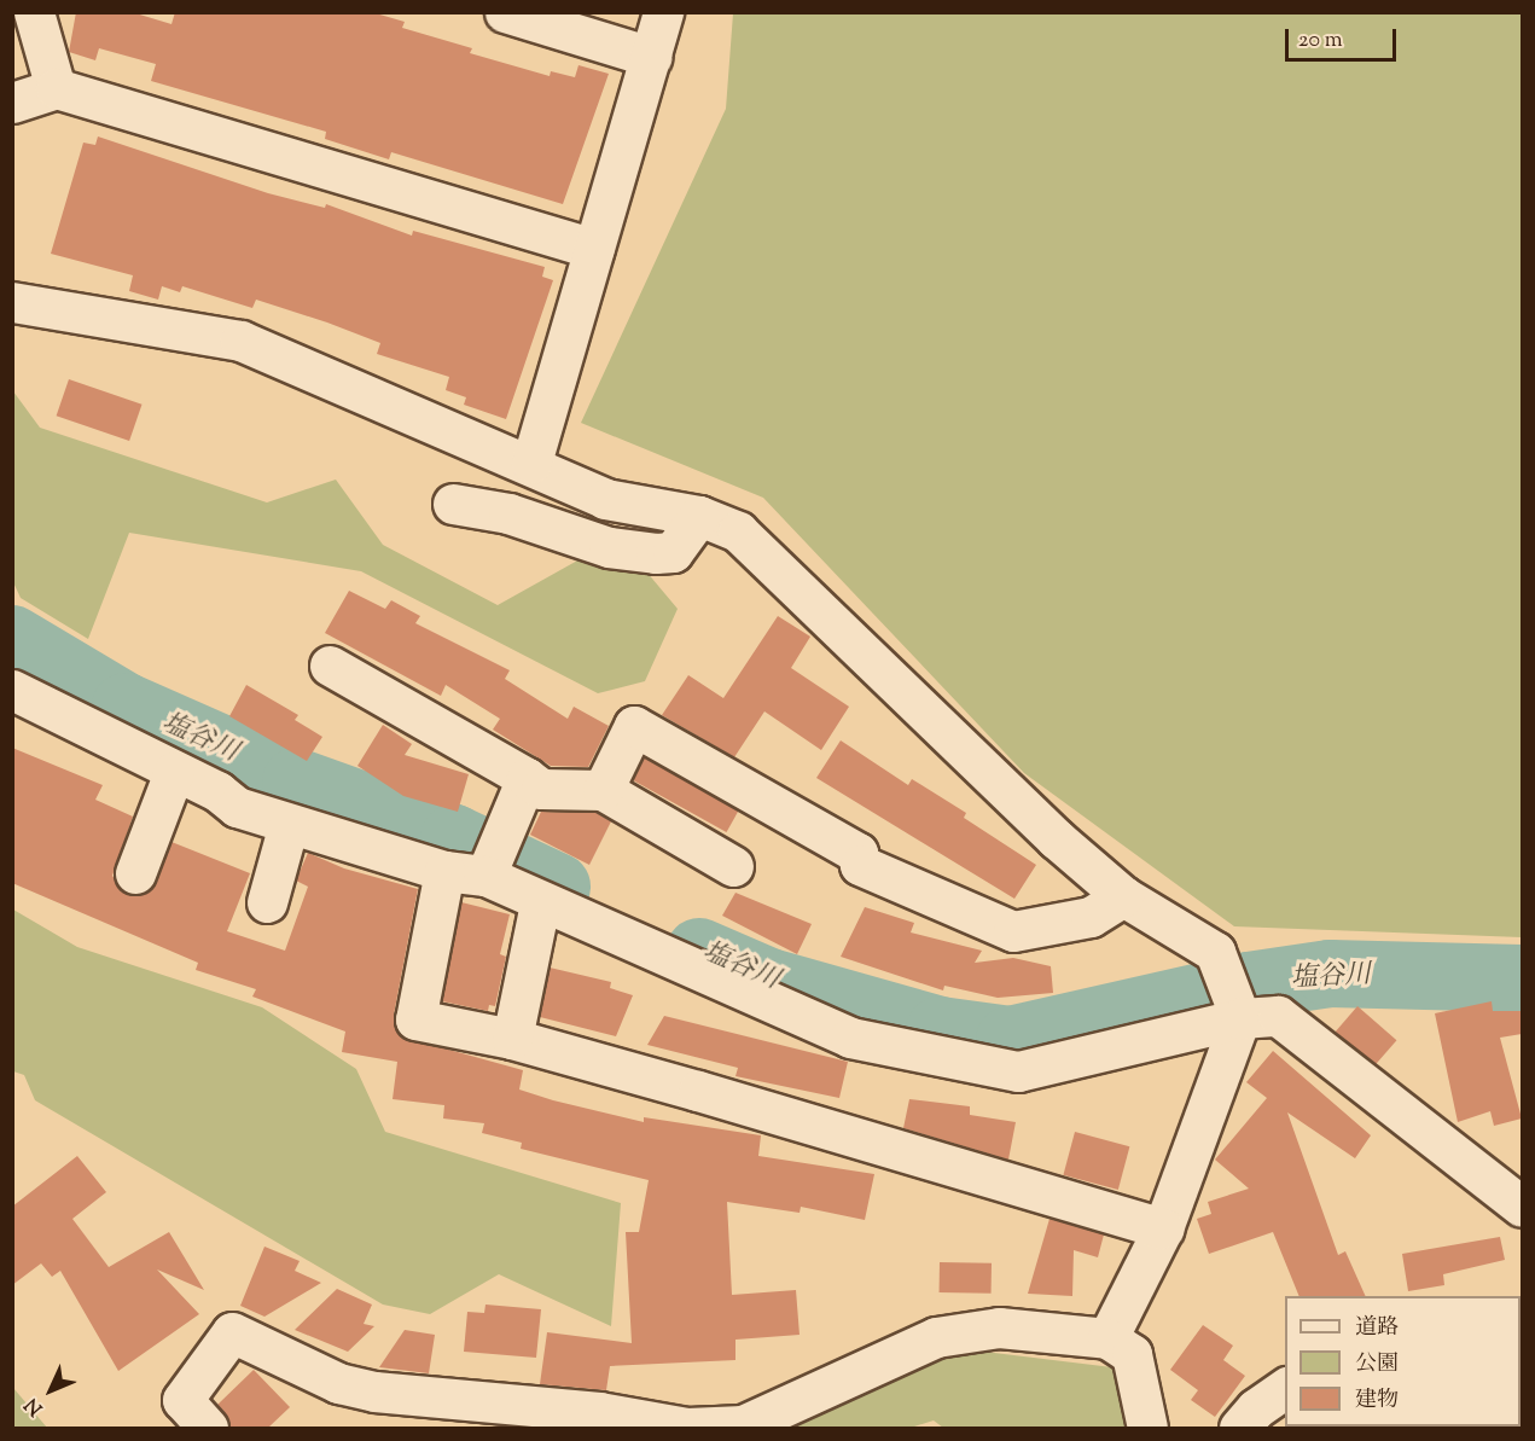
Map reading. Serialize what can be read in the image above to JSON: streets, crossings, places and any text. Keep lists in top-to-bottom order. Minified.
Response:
{"water":["塩谷川"],"legend":["道路","公園","建物"],"scale_bar":"20 m","north":"bottom left"}
